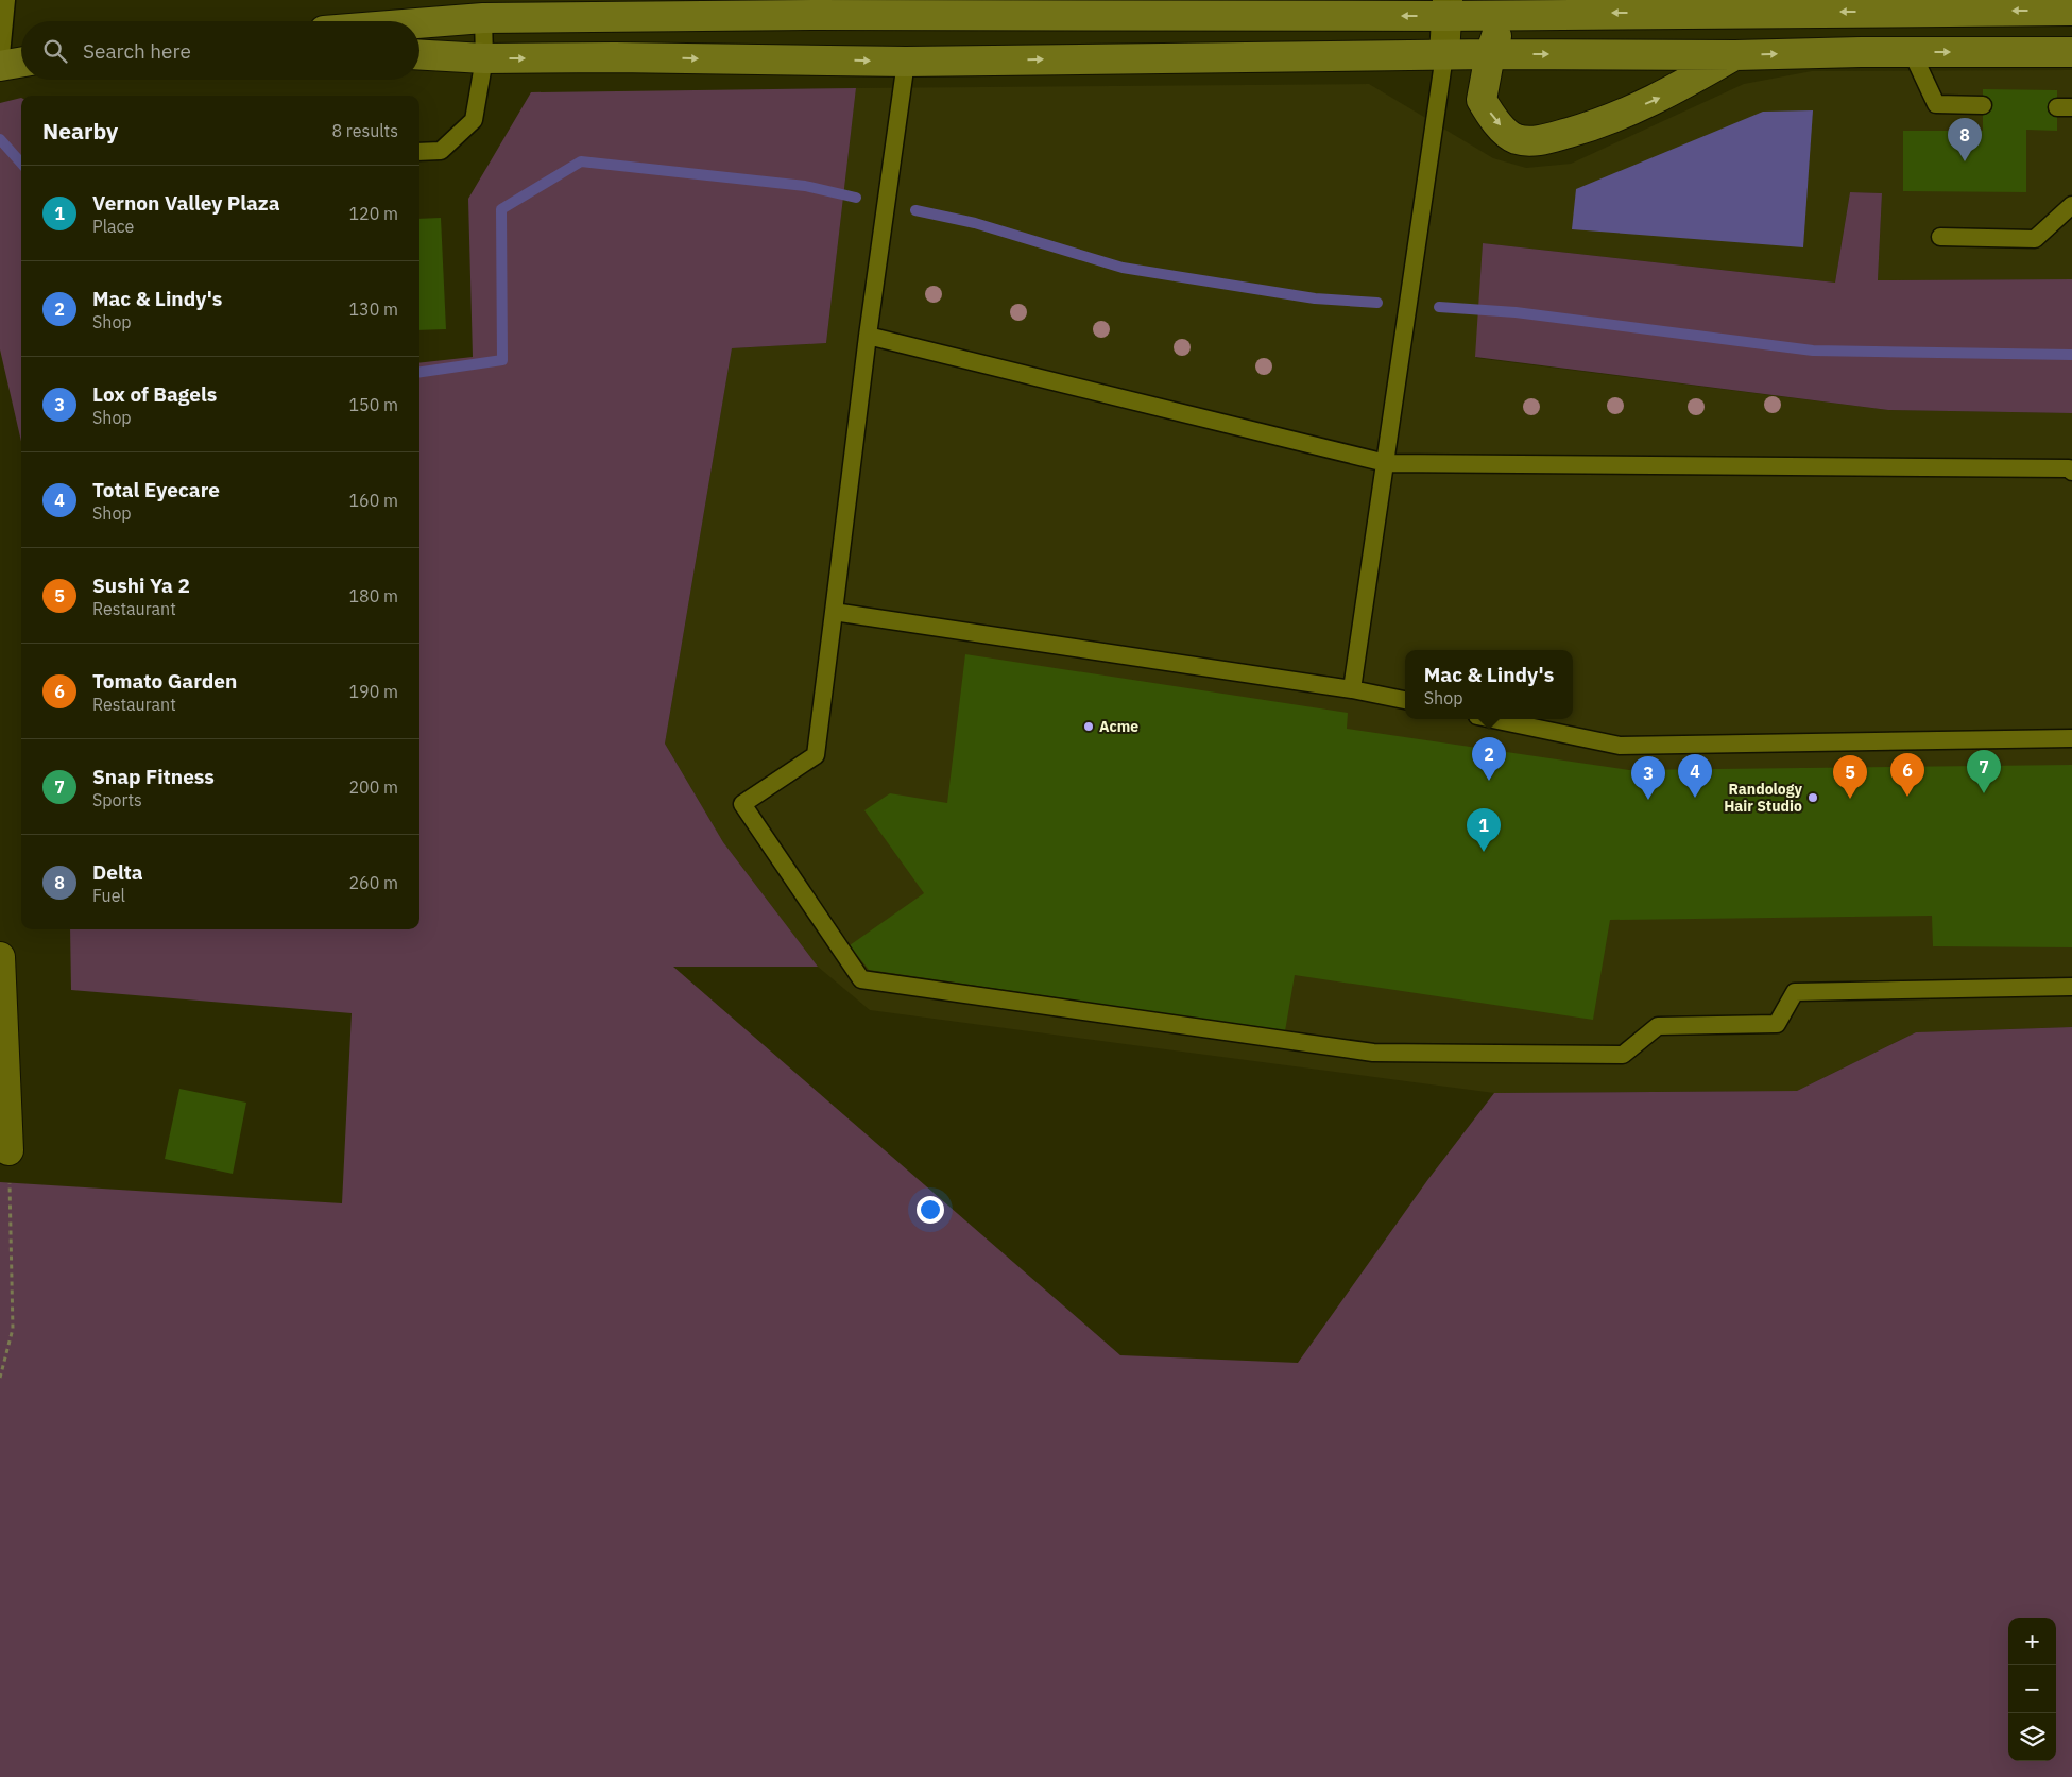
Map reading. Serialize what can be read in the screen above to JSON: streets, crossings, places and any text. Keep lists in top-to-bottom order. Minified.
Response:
{"places":["Acme","Randology Hair Studio"],"page":{"search":"Search here","heading":["Nearby","8 results"],"pins":["8","2","7","6","4","5","3","1"],"list":[{"mark":"1","name":"Vernon Valley Plaza","note":"Place","value":"120 m"},{"mark":"2","name":"Mac & Lindy's","note":"Shop","value":"130 m"},{"mark":"3","name":"Lox of Bagels","note":"Shop","value":"150 m"},{"mark":"4","name":"Total Eyecare","note":"Shop","value":"160 m"},{"mark":"5","name":"Sushi Ya 2","note":"Restaurant","value":"180 m"},{"mark":"6","name":"Tomato Garden","note":"Restaurant","value":"190 m"},{"mark":"7","name":"Snap Fitness","note":"Sports","value":"200 m"},{"mark":"8","name":"Delta","note":"Fuel","value":"260 m"}],"popup":["Mac & Lindy's","Shop"],"map_buttons":["+","−"]}}
